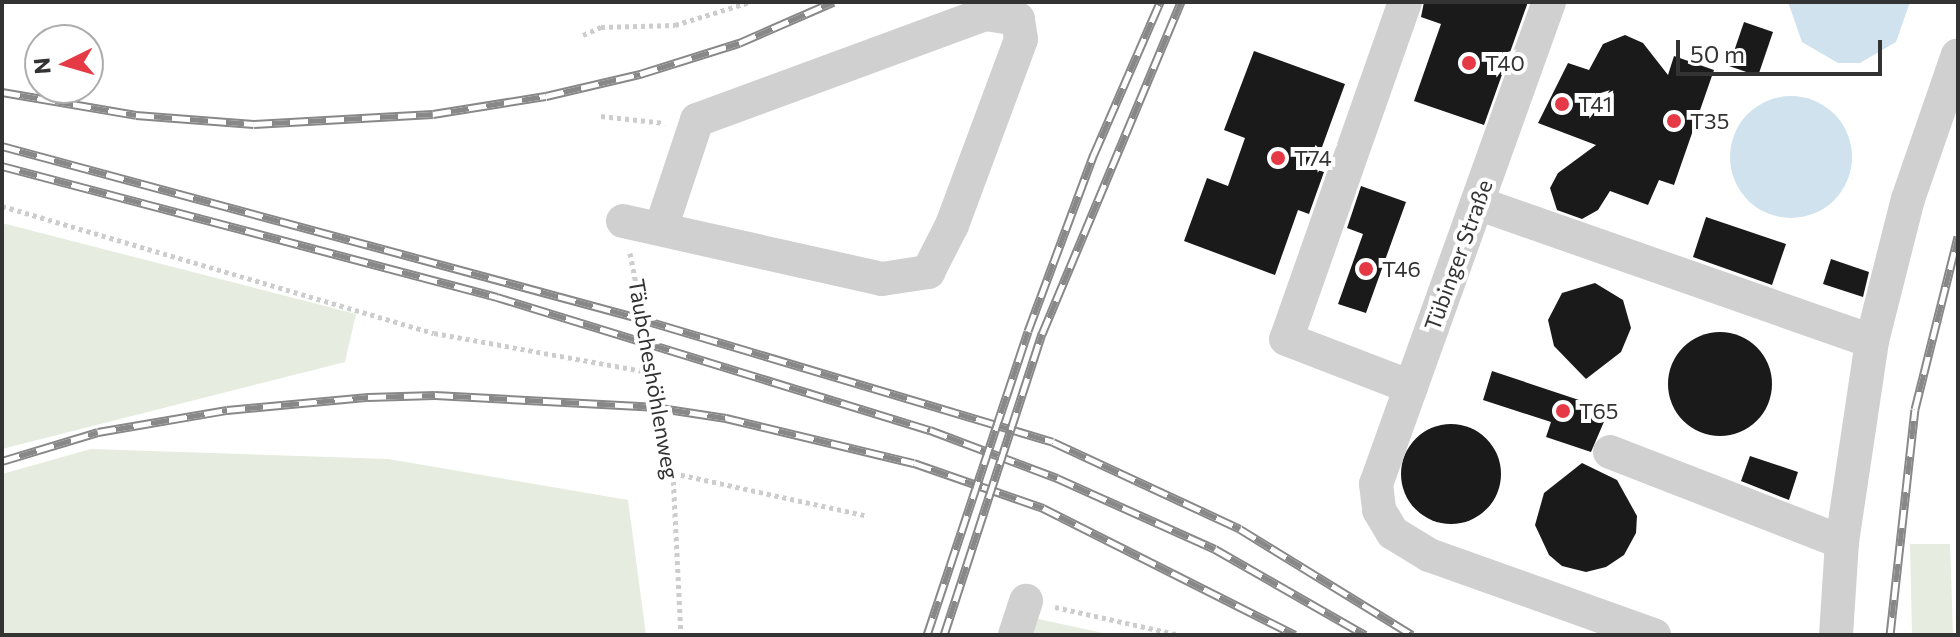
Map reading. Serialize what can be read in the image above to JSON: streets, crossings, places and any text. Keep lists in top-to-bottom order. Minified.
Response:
{"streets":{"street":["Tübinger Straße"],"path":["Täubcheshöhlenweg"]},"places":["T40","T41","T35","T74","T46","T65"],"scale_bar":"50 m","north":"left"}
